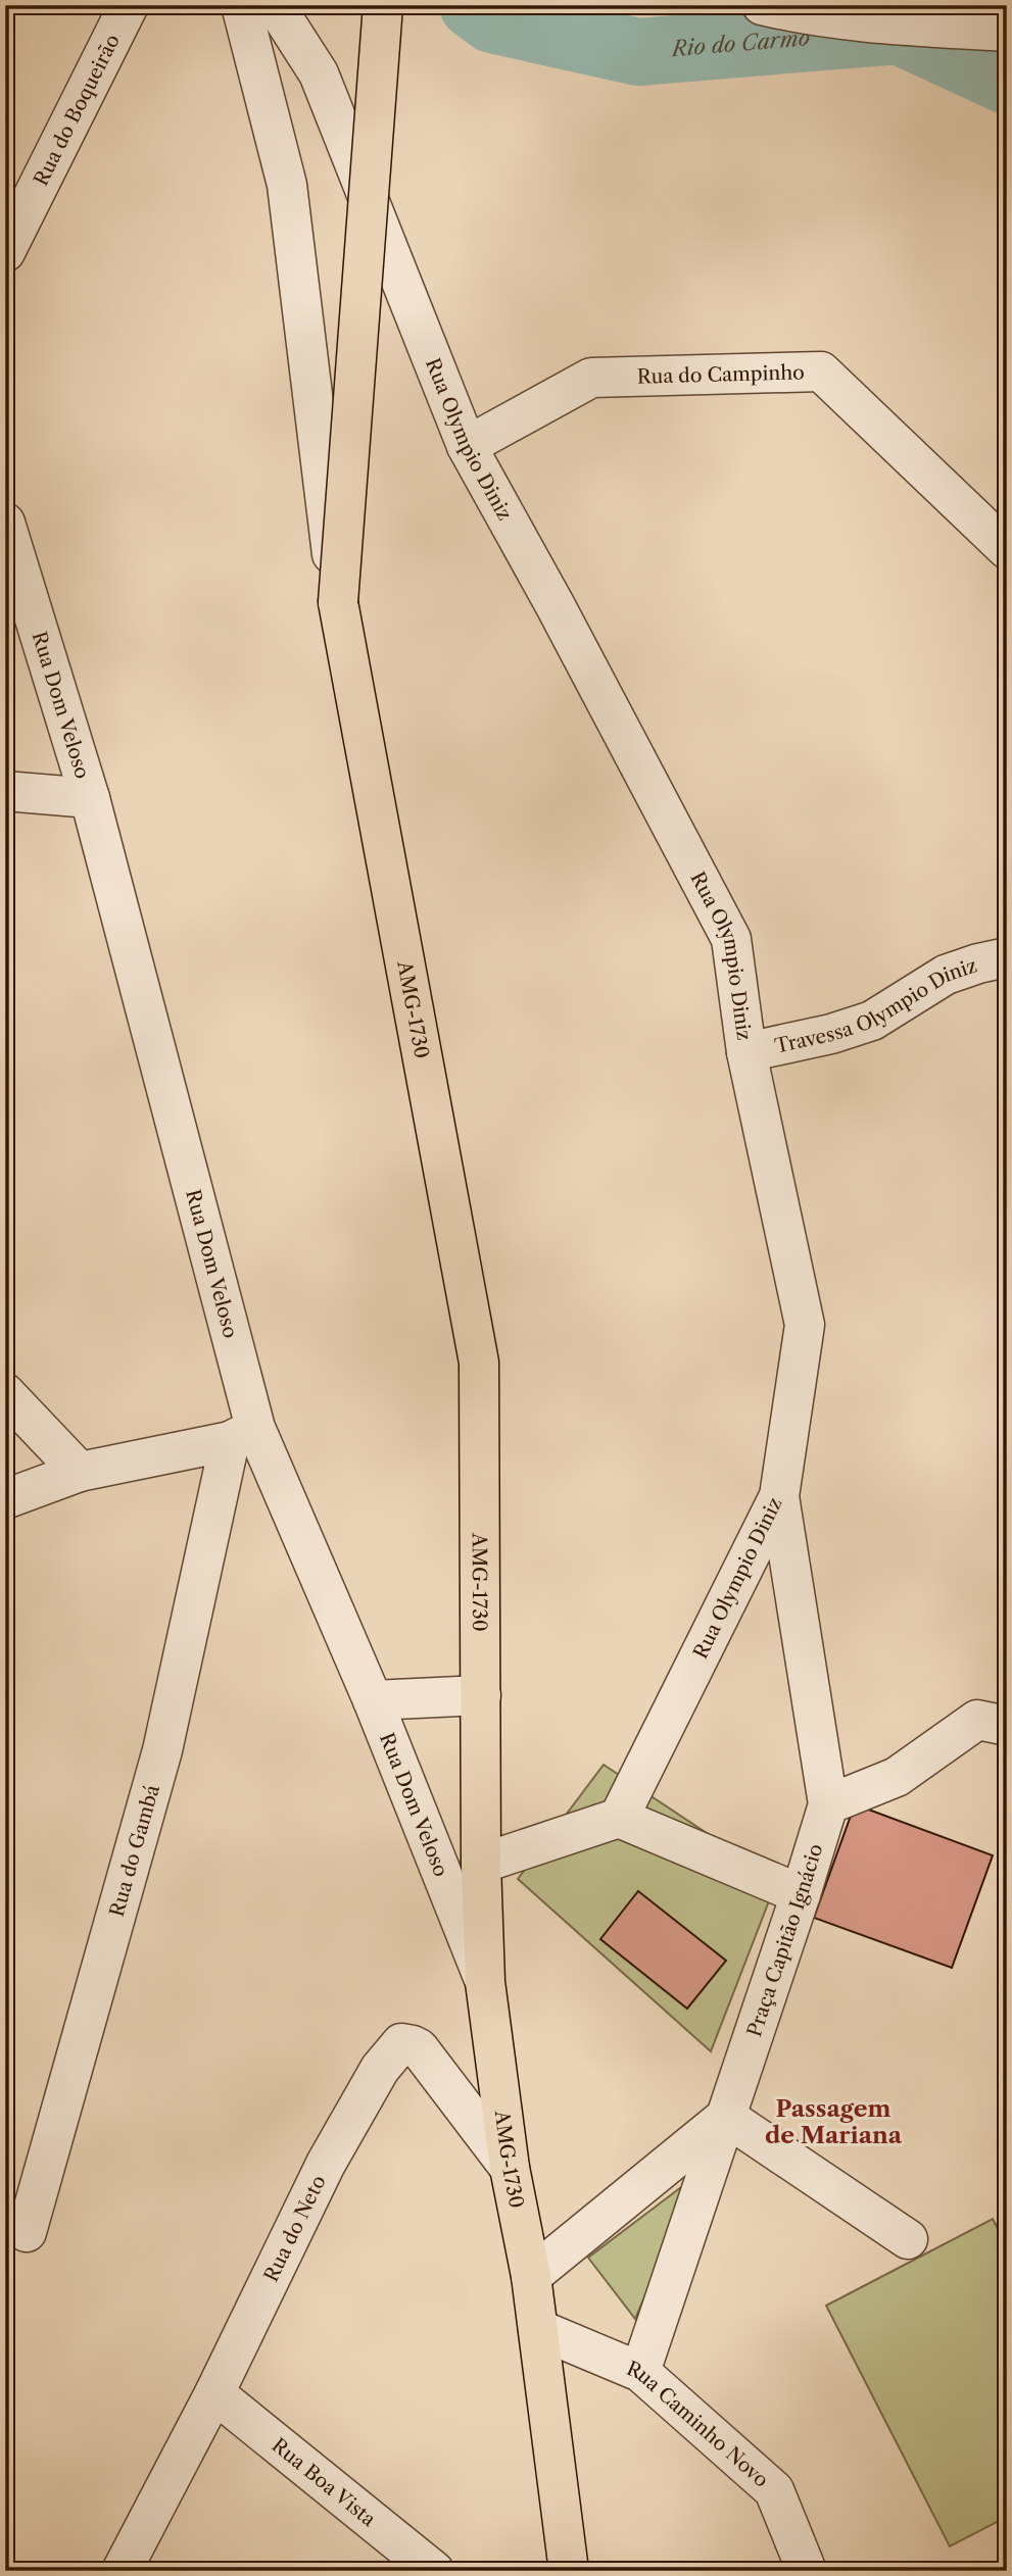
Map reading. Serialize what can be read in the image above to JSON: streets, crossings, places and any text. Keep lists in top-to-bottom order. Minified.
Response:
{"streets":{"main road":["AMG-1730"],"street":["Rua do Boqueirão","Rua do Campinho","Rua Olympio Diniz","Rua Dom Veloso","Travessa Olympio Diniz","Rua do Gambá","Praça Capitão Ignácio","Rua do Neto","Rua Caminho Novo","Rua Boa Vista"]},"crossings":[["Rua do Campinho","Rua Olympio Diniz"],["Rua Olympio Diniz","Travessa Olympio Diniz"],["Rua Olympio Diniz","Praça Capitão Ignácio"],["Rua Dom Veloso","AMG-1730"],["Rua Dom Veloso","Rua do Gambá"],["AMG-1730","Rua do Neto"],["AMG-1730","Rua Caminho Novo"],["Praça Capitão Ignácio","Rua Caminho Novo"],["Rua do Neto","Rua Boa Vista"]],"districts":["Passagem de Mariana"],"water":["Rio do Carmo"]}
